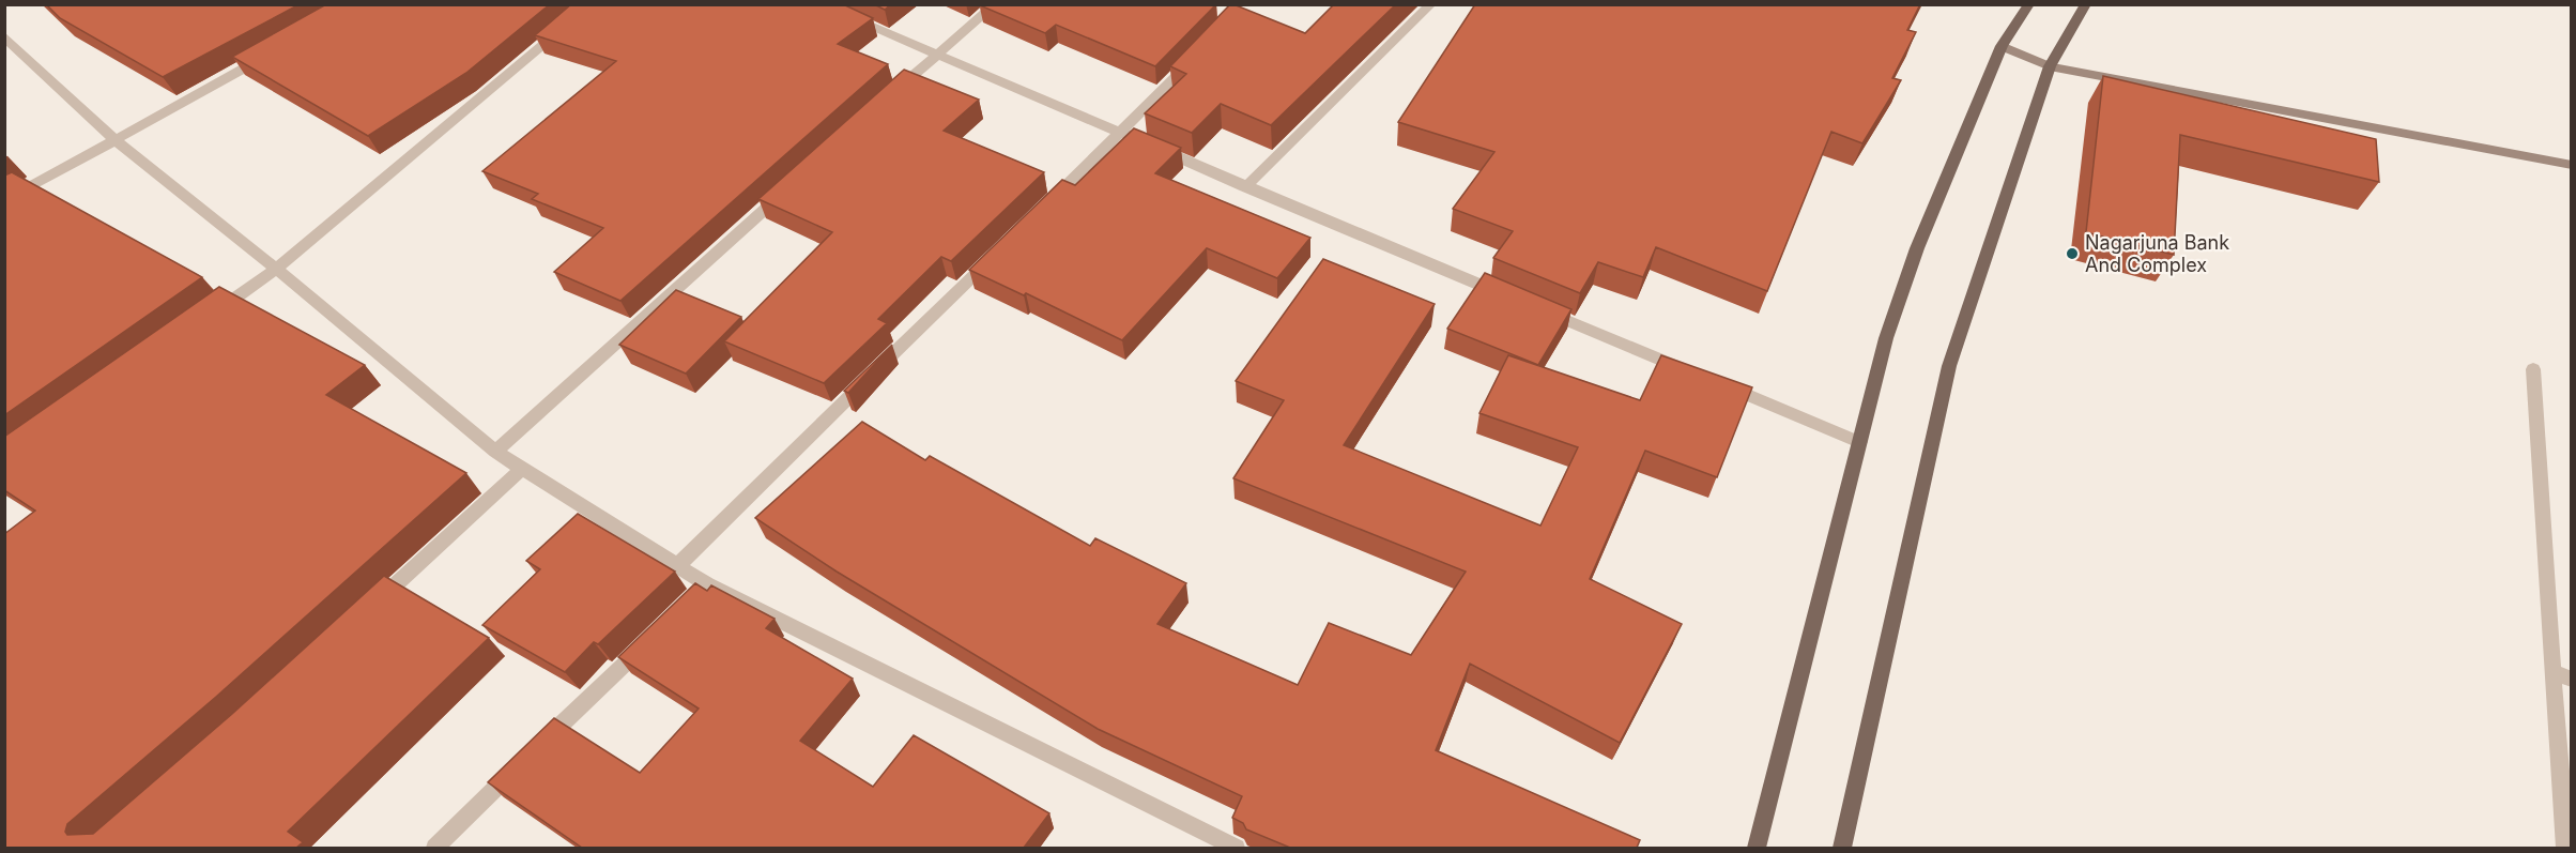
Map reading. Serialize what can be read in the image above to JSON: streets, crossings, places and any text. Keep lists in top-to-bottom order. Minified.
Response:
{"places":["Nagarjuna Bank And Complex"]}
